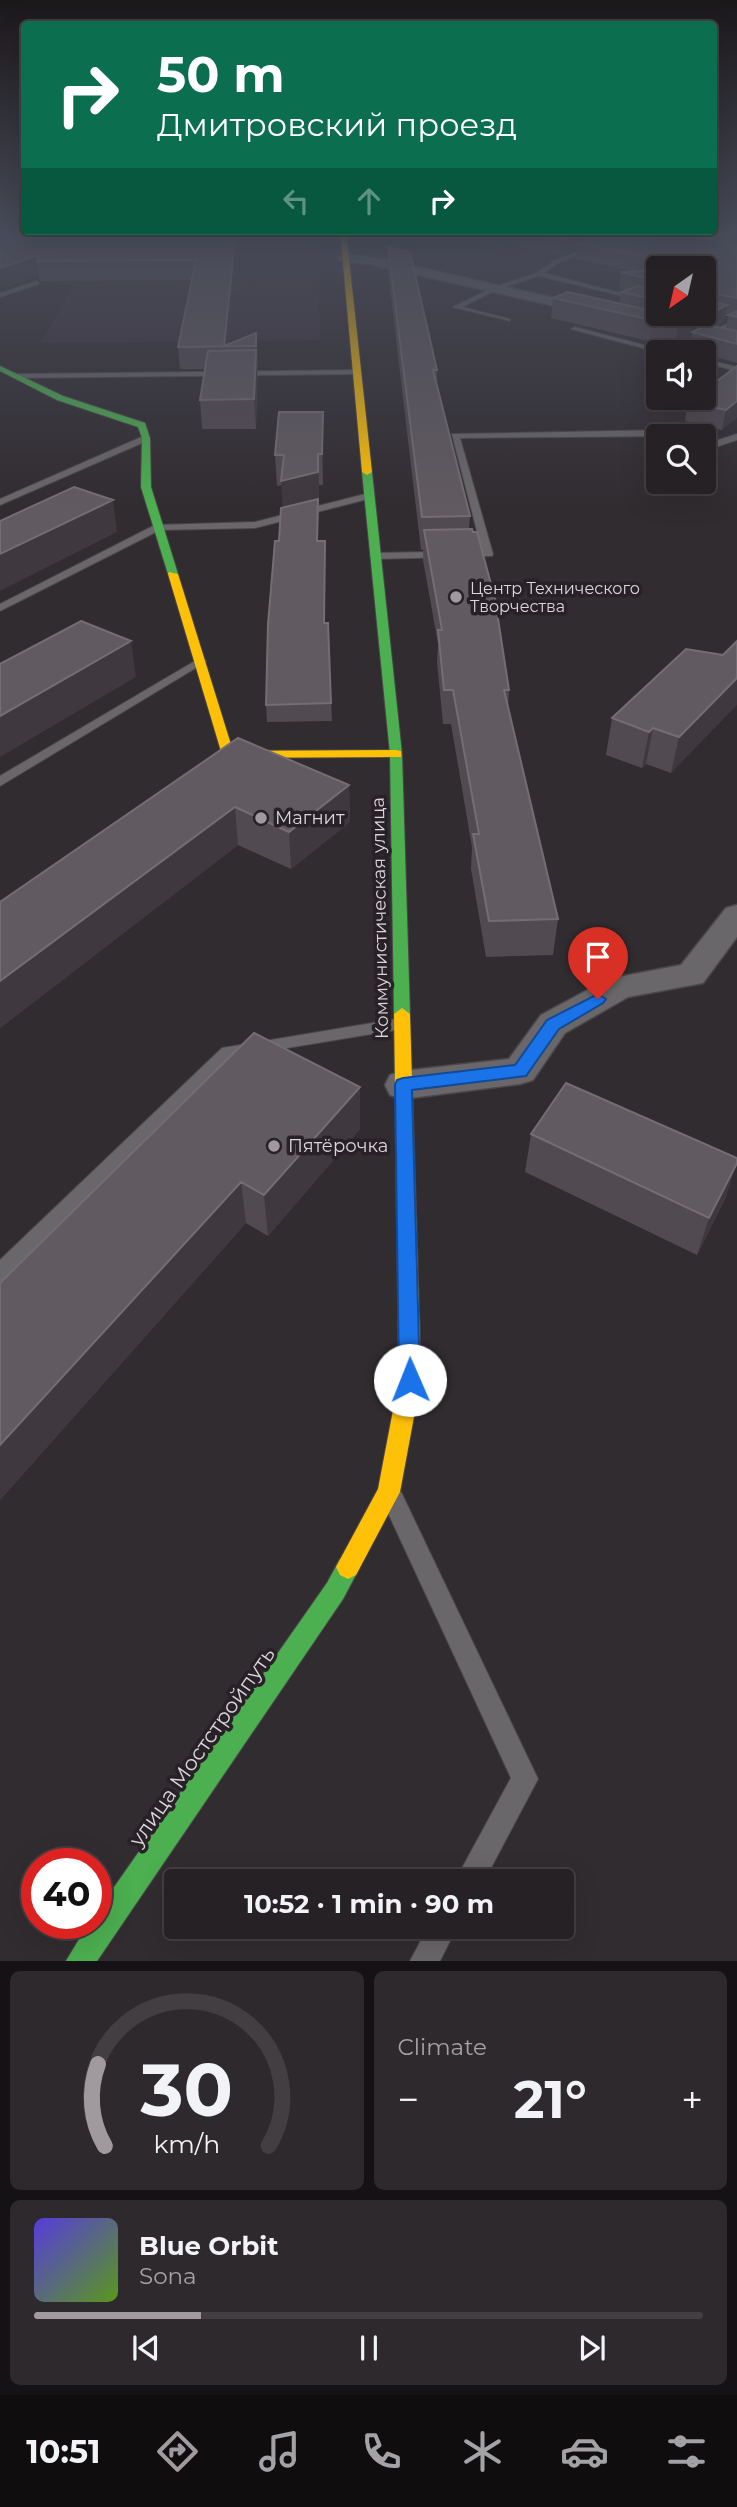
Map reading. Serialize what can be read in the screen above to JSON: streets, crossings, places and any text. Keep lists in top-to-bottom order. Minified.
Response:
{"streets":{"street":["Коммунистическая улица","улица Мостстройпуть"]},"crossings":[["Коммунистическая улица","улица Мостстройпуть"]],"places":["Центр Технического Творчества","Магнит","Пятёрочка"],"north":"bottom left","page":{"turn":["50 m","Дмитровский проезд"],"limit":"40","trip":"10:52 · 1 min · 90 m","tile":"Climate","heat":["−","21°","+"],"song":["Blue Orbit","Sona"],"tabs":"10:51","gauge":["30","km/h"]}}
